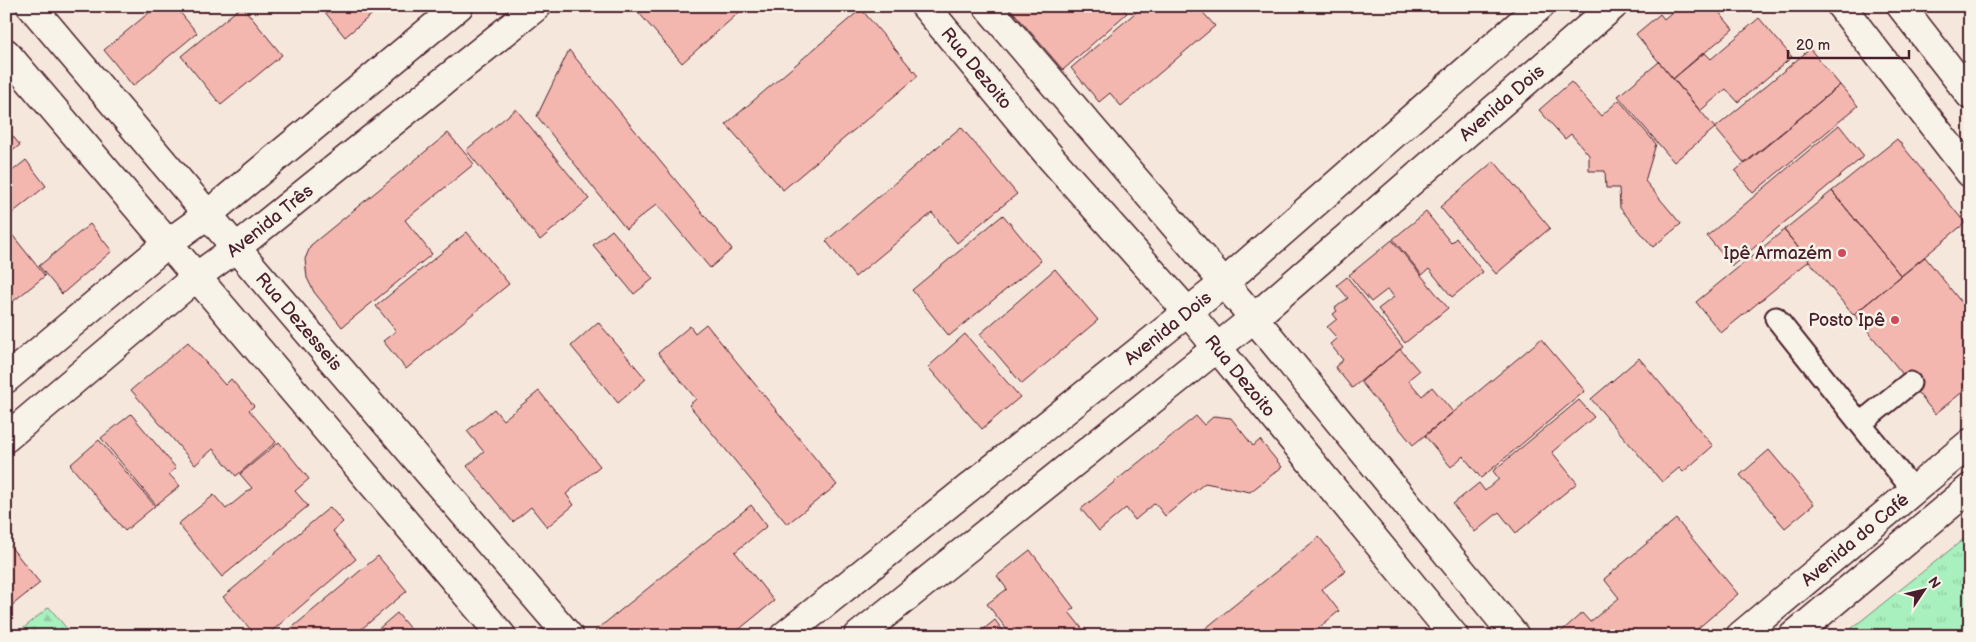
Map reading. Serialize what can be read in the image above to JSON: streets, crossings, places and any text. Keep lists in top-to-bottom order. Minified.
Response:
{"streets":{"street":["Rua Dezoito","Avenida Dois","Avenida Três","Rua Dezesseis","Avenida do Café"]},"crossings":[["Rua Dezoito","Avenida Dois"],["Avenida Três","Rua Dezesseis"]],"places":["Ipê Armazém","Posto Ipê"],"scale_bar":"20 m","north":"top right"}
